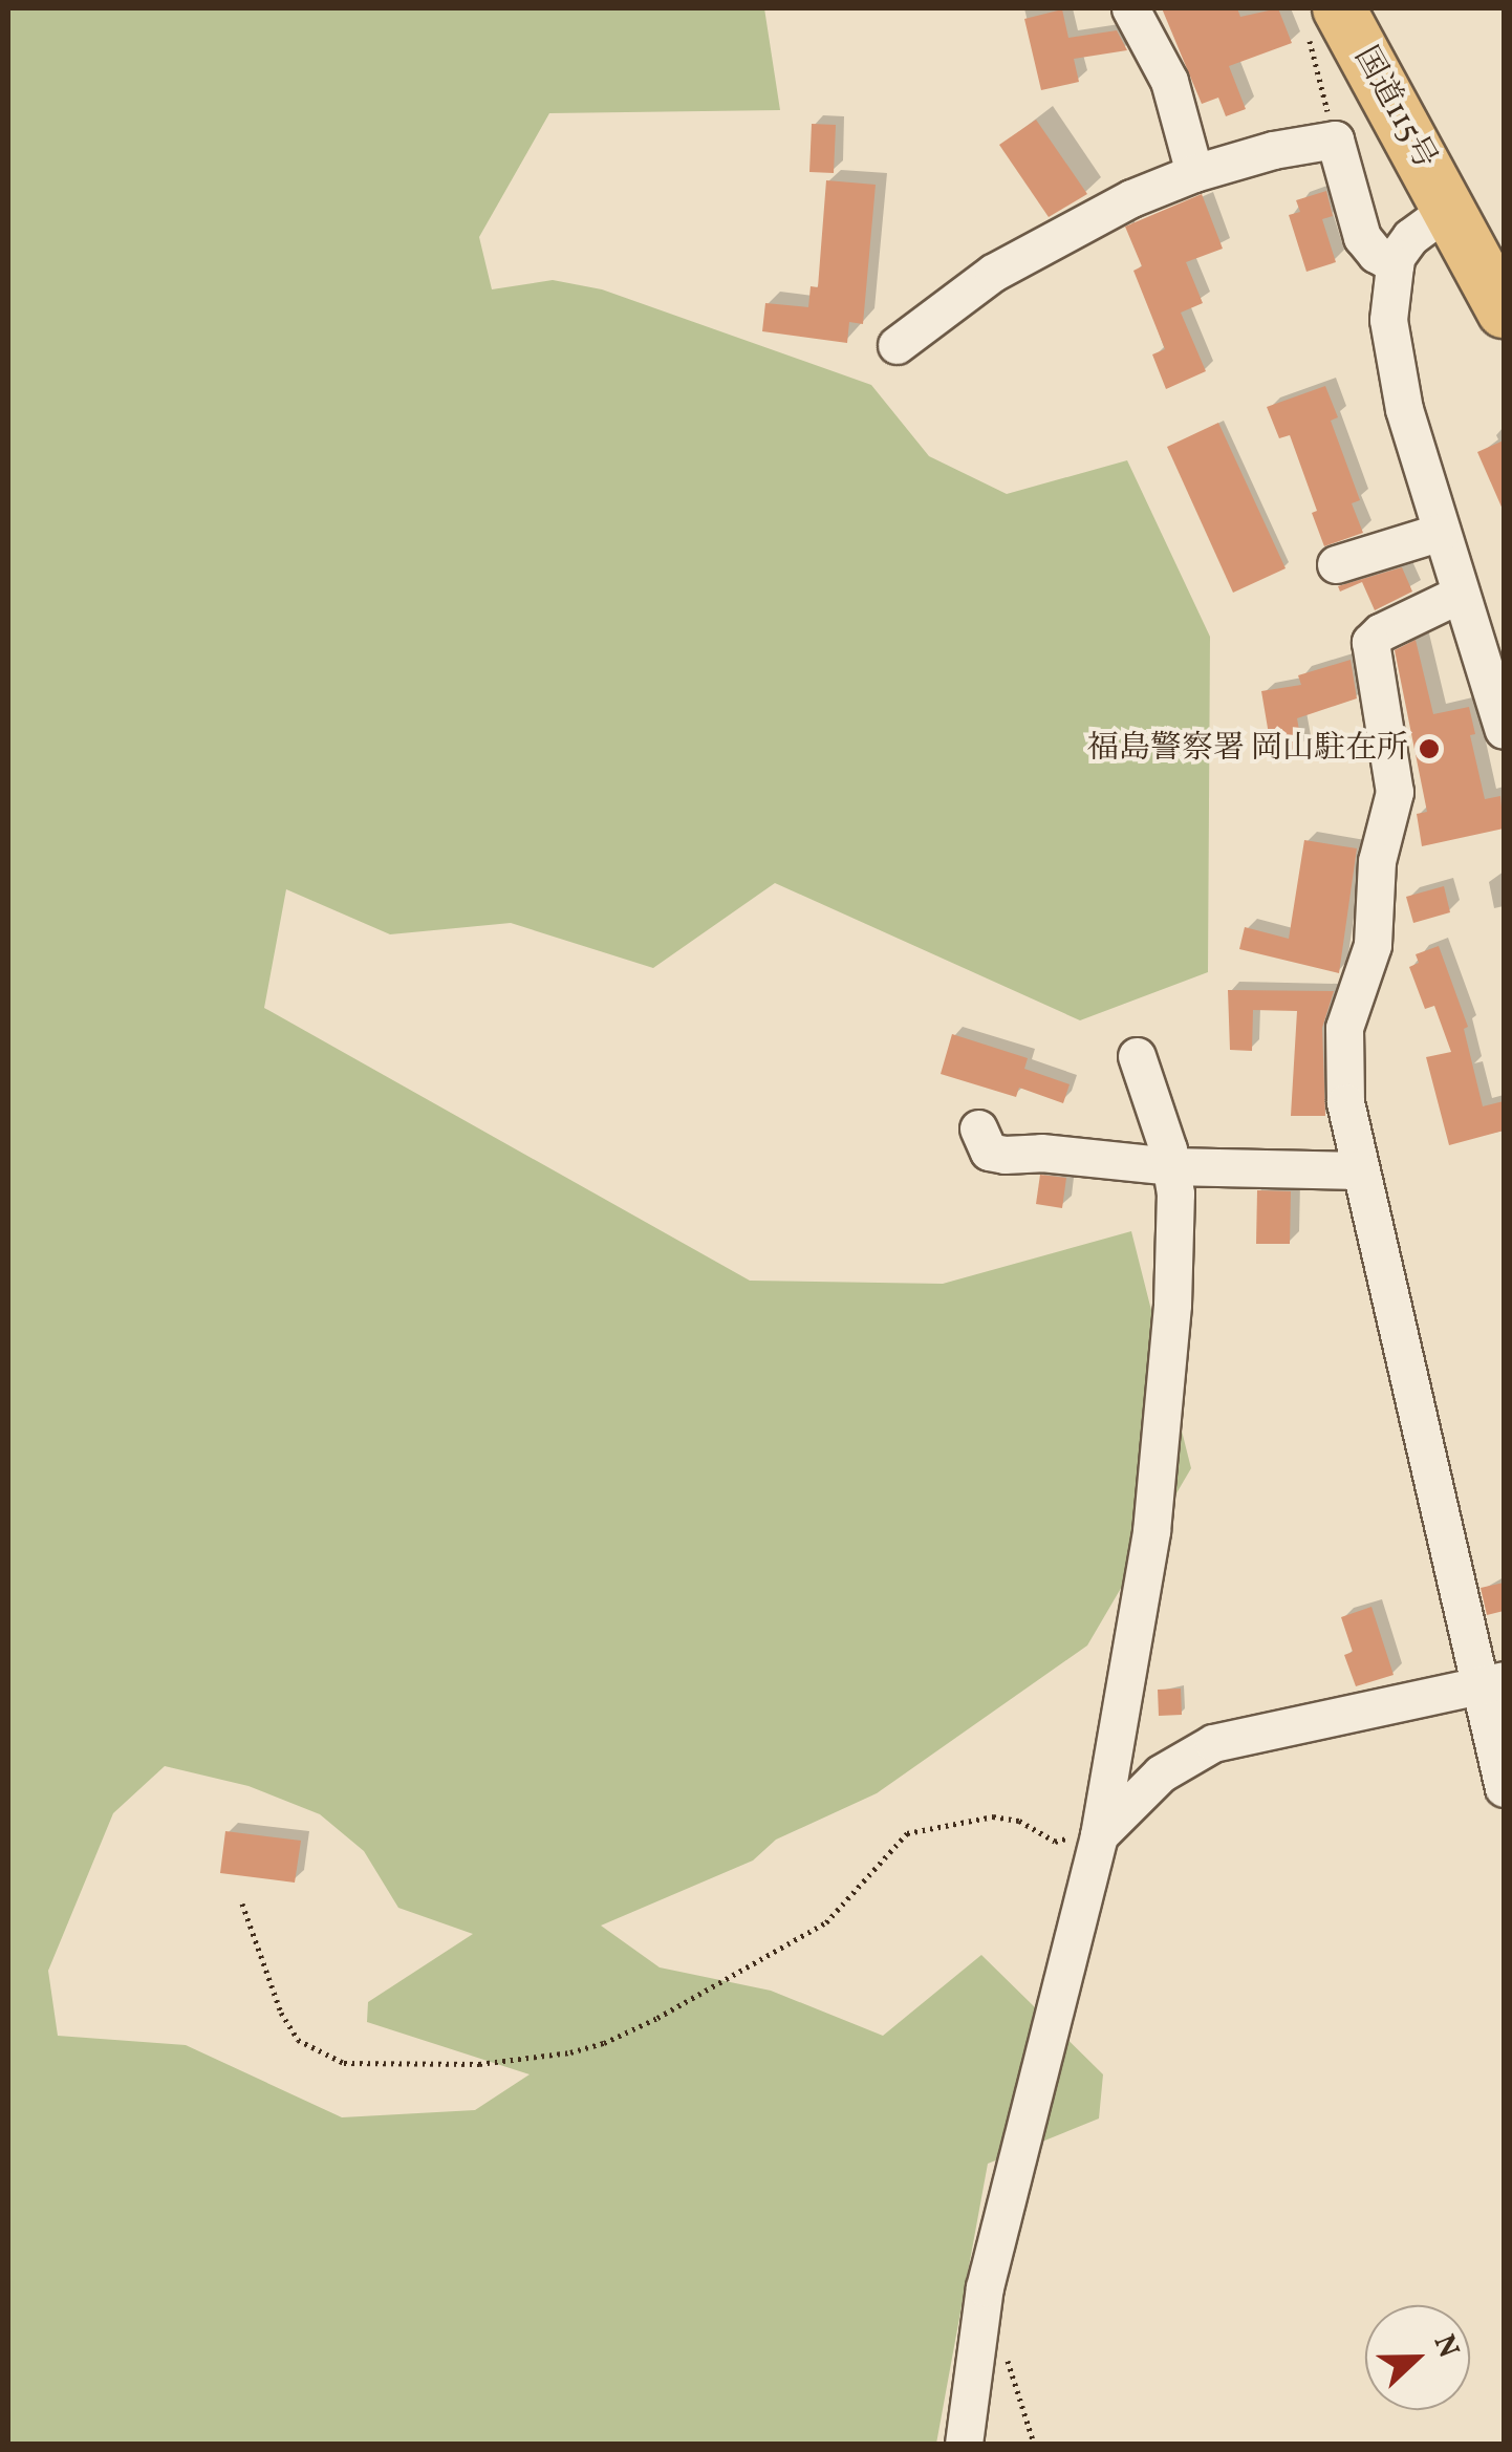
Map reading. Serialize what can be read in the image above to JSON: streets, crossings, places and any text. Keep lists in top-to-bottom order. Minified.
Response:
{"streets":{"highway":["国道115号"]},"places":["福島警察署 岡山駐在所"],"north":"right"}
